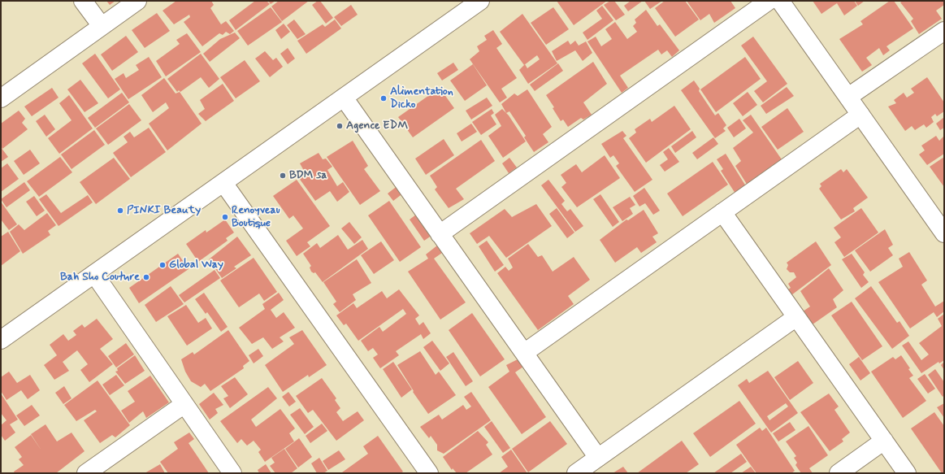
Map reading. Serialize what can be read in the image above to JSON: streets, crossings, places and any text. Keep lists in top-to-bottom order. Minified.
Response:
{"places":["Alimentation Dicko","Agence EDM","BDM sa","PINKI Beauty","Renoyveau Boutique","Global Way","Bah Sho Couture"]}
